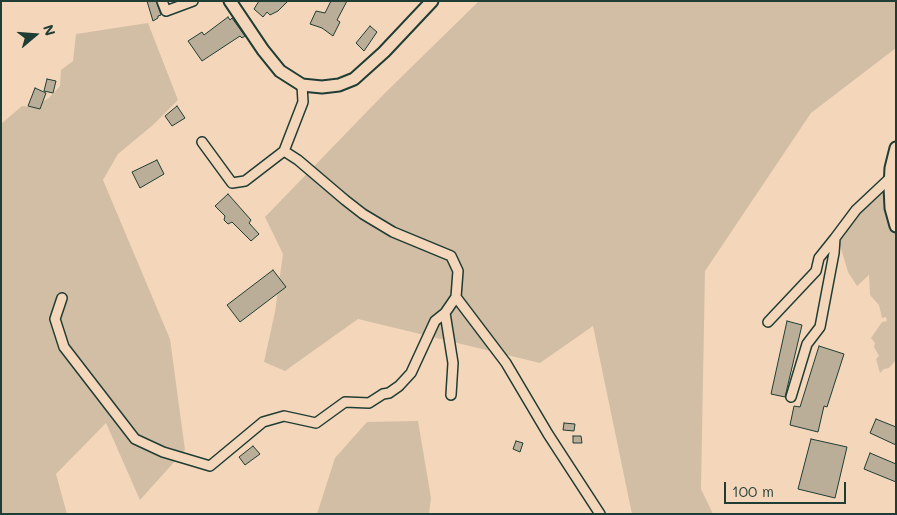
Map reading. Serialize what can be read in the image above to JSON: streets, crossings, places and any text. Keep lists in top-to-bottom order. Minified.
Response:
{"scale_bar":"100 m","north":"right"}
